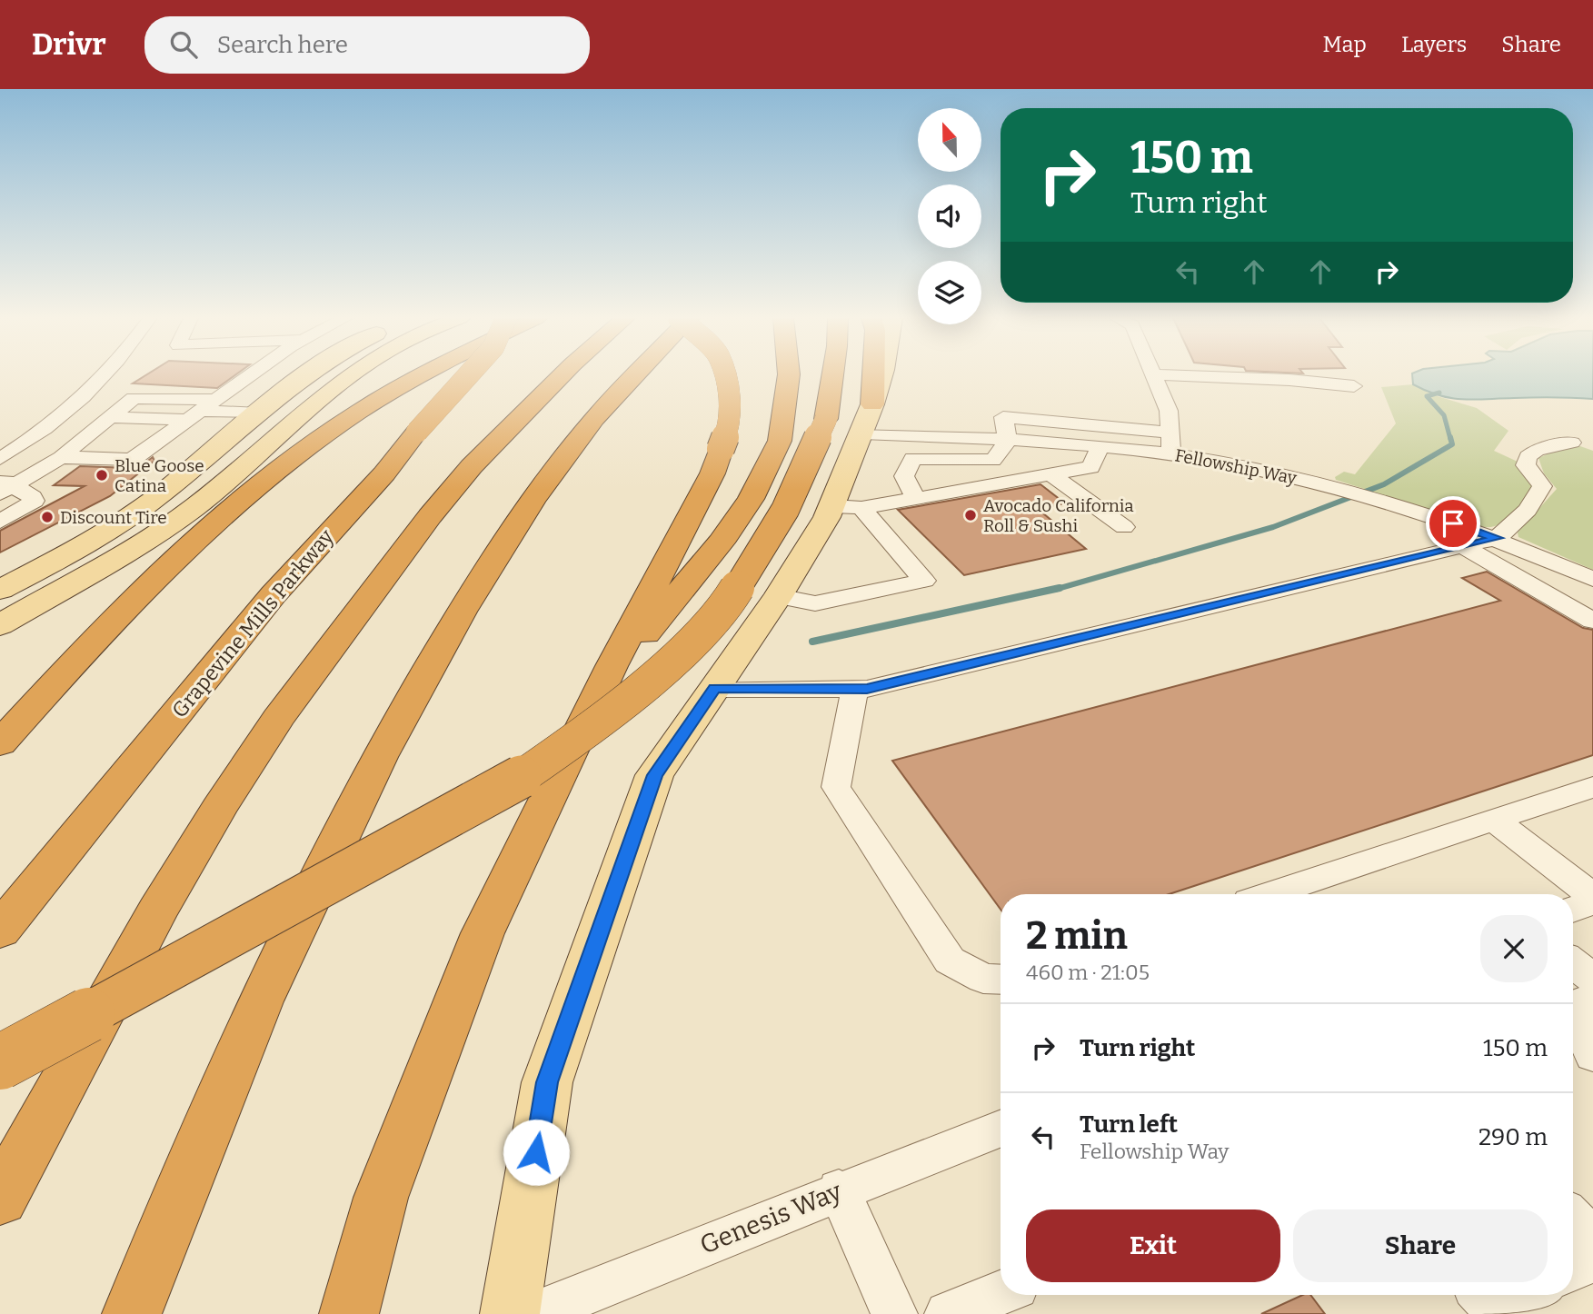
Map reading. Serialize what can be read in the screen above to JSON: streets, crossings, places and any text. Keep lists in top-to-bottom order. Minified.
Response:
{"streets":{"highway":["Grapevine Mills Parkway"],"street":["Fellowship Way","Genesis Way"]},"places":["Blue Goose Catina","Avocado California Roll & Sushi","Discount Tire"],"north":"top","page":{"header":"Drivr","search":"Search here","nav":["Map","Layers","Share"],"turn":["150 m","Turn right"],"heading":["2 min","460 m · 21:05"],"list":[{"name":"Turn right","value":"150 m"},{"name":"Turn left","note":"Fellowship Way","value":"290 m"}],"buttons":["Exit","Share"]}}
